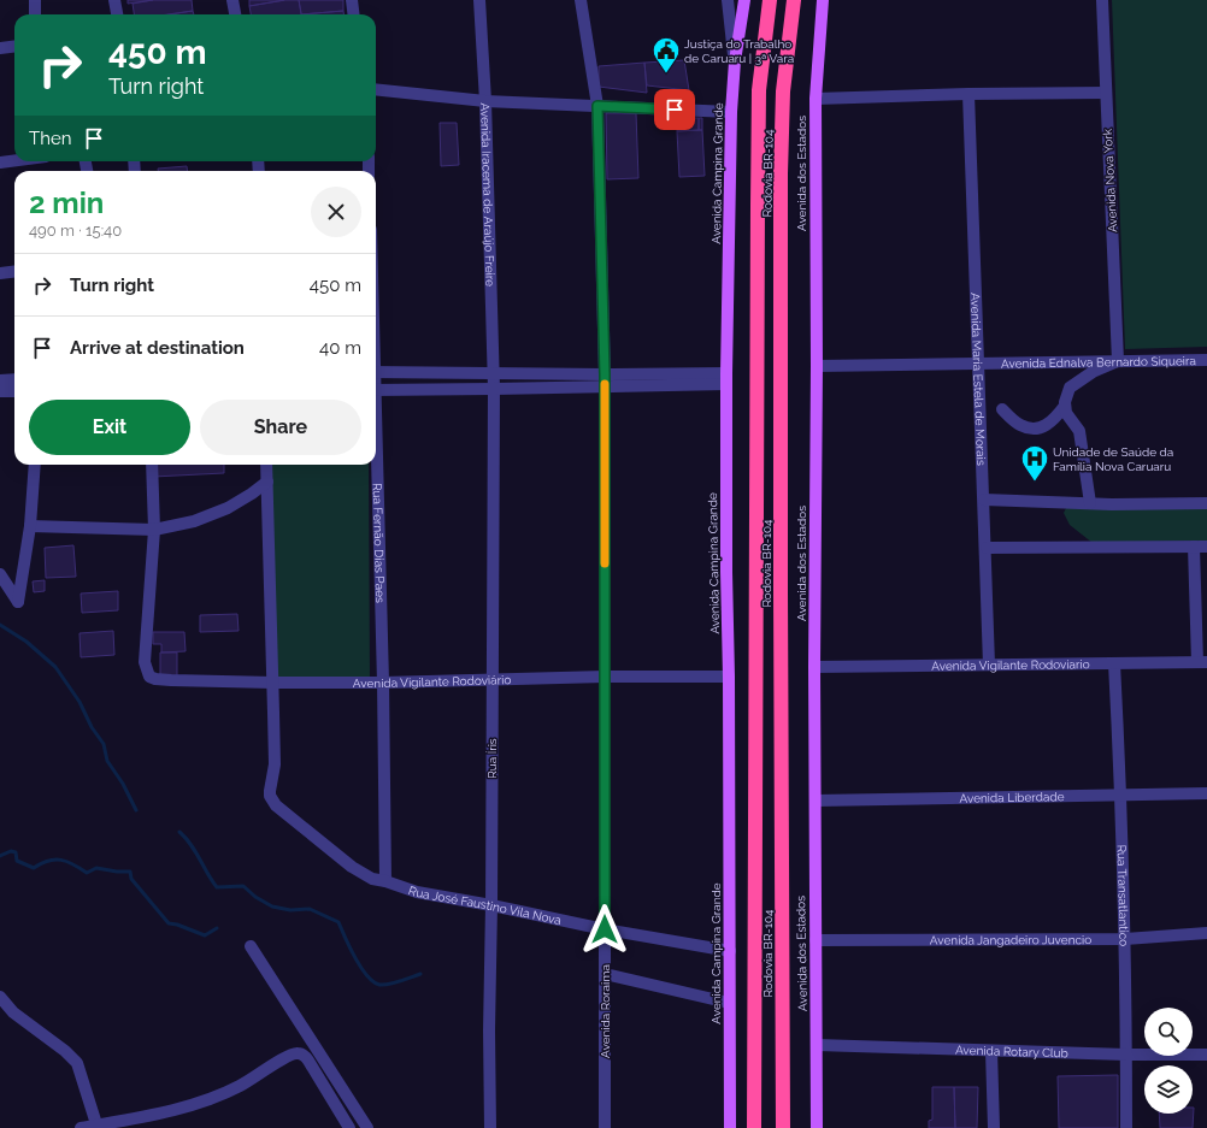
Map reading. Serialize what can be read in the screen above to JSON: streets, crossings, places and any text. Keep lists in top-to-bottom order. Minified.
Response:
{"streets":{"highway":["Rodovia BR-104"],"main road":["Avenida Campina Grande","Avenida dos Estados"],"street":["Avenida Nova York","Avenida Iracema de Araújo Freire","Avenida Ednalva Bernardo Siqueira","Avenida Maria Estela de Morais","Rua Fernão Dias Paes","Avenida Vigilante Rodoviario","Avenida Vigilante Rodoviário","Rua Íris","Avenida Liberdade","Rua Transatlantico","Rua José Faustino Vila Nova","Avenida Jangadeiro Juvencio","Avenida Roraima","Avenida Rotary Club"]},"crossings":[["Avenida Campina Grande","Avenida Vigilante Rodoviário"],["Avenida Campina Grande","Rua José Faustino Vila Nova"],["Avenida dos Estados","Avenida Ednalva Bernardo Siqueira"],["Avenida dos Estados","Avenida Vigilante Rodoviario"],["Avenida dos Estados","Avenida Liberdade"],["Avenida dos Estados","Avenida Jangadeiro Juvencio"],["Avenida dos Estados","Avenida Rotary Club"],["Avenida Nova York","Avenida Ednalva Bernardo Siqueira"],["Avenida Iracema de Araújo Freire","Rua Íris"],["Avenida Ednalva Bernardo Siqueira","Avenida Maria Estela de Morais"],["Avenida Maria Estela de Morais","Avenida Vigilante Rodoviario"],["Rua Fernão Dias Paes","Avenida Vigilante Rodoviário"],["Rua Fernão Dias Paes","Rua José Faustino Vila Nova"],["Avenida Vigilante Rodoviario","Rua Transatlantico"],["Avenida Vigilante Rodoviário","Rua Íris"],["Avenida Vigilante Rodoviário","Rua José Faustino Vila Nova"],["Avenida Vigilante Rodoviário","Avenida Roraima"],["Rua Íris","Rua José Faustino Vila Nova"],["Avenida Liberdade","Rua Transatlantico"],["Rua Transatlantico","Avenida Jangadeiro Juvencio"],["Rua Transatlantico","Avenida Rotary Club"],["Rua José Faustino Vila Nova","Avenida Roraima"]],"places":{"public building":["Justiça do Trabalho de Caruaru | 3ª Vara"],"hospital":["Unidade de Saúde da Família Nova Caruaru"]},"page":{"turn":["450 m","Turn right"],"then":"Then","heading":["2 min","490 m · 15:40"],"list":[{"name":"Turn right","value":"450 m"},{"name":"Arrive at destination","value":"40 m"}],"buttons":["Exit","Share"]}}
